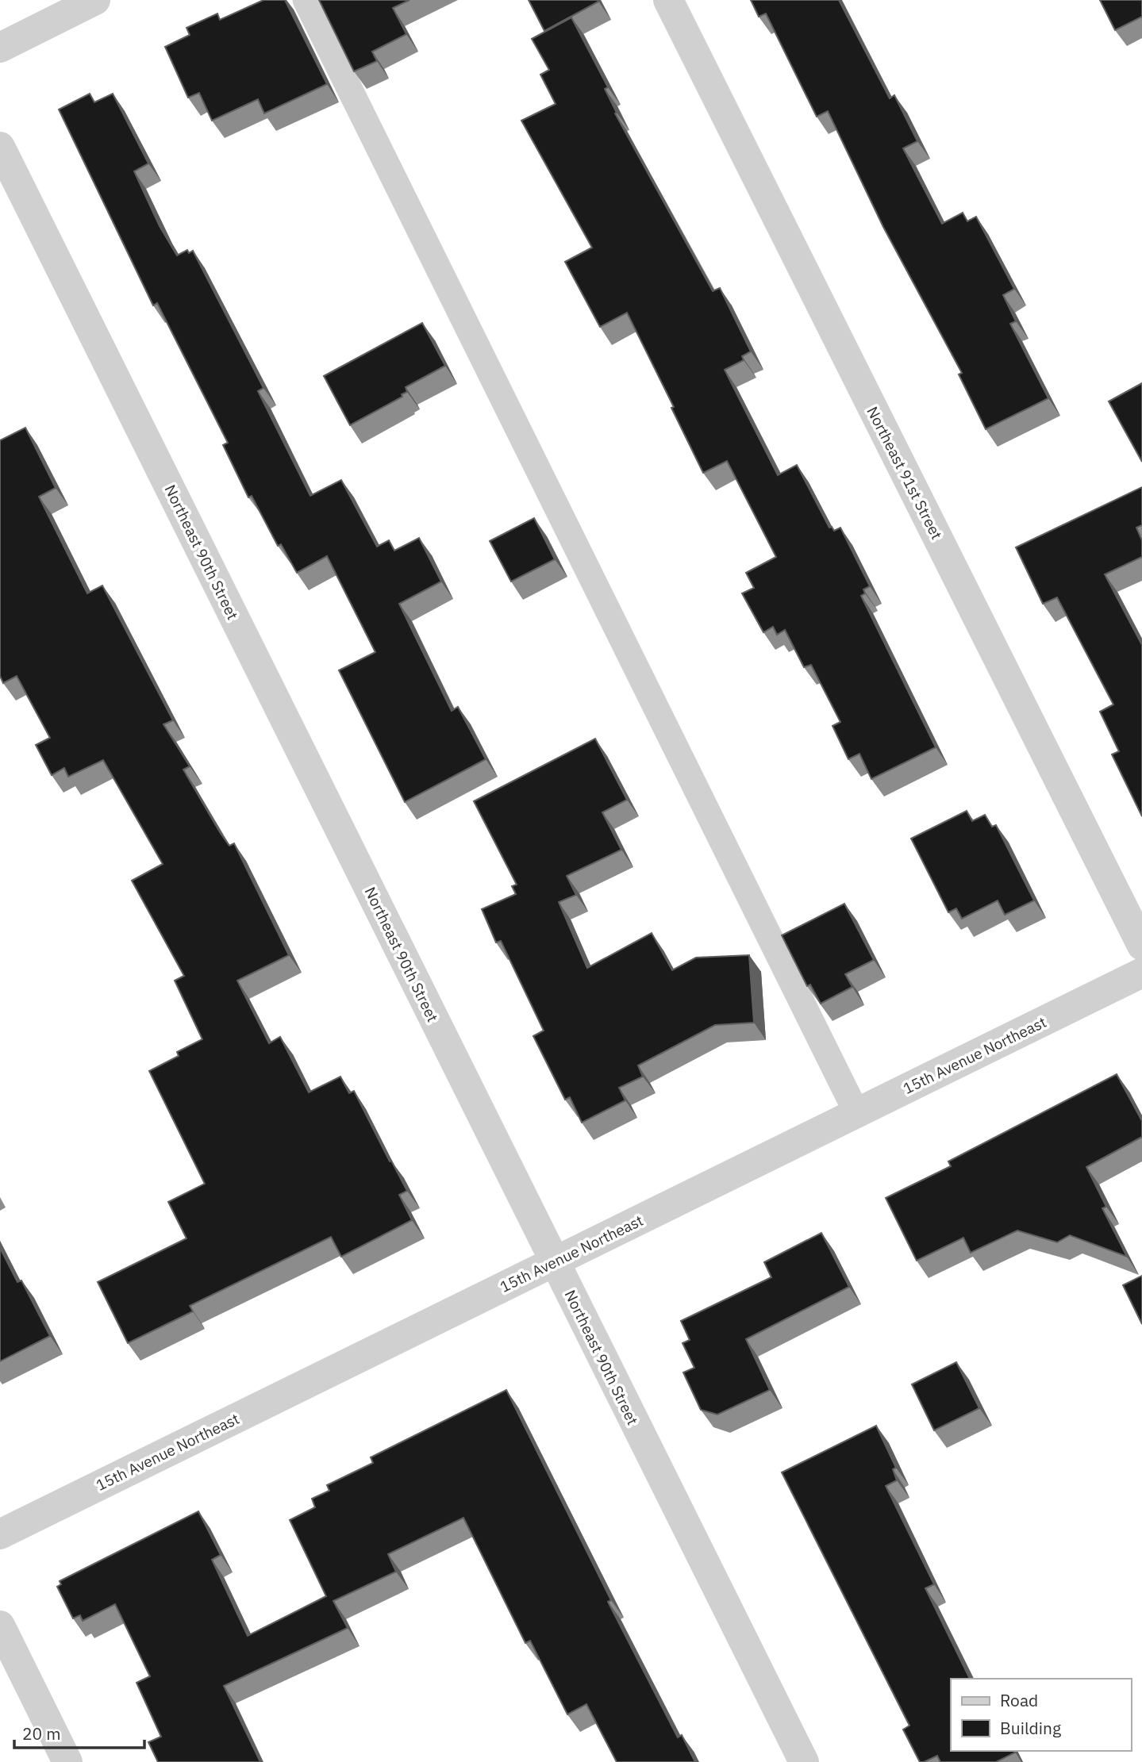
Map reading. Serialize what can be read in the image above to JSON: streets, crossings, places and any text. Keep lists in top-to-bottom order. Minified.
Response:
{"streets":{"street":["Northeast 91st Street","Northeast 90th Street","15th Avenue Northeast"]},"crossings":[["Northeast 90th Street","15th Avenue Northeast"]],"legend":["Road","Building"],"scale_bar":"20 m"}
